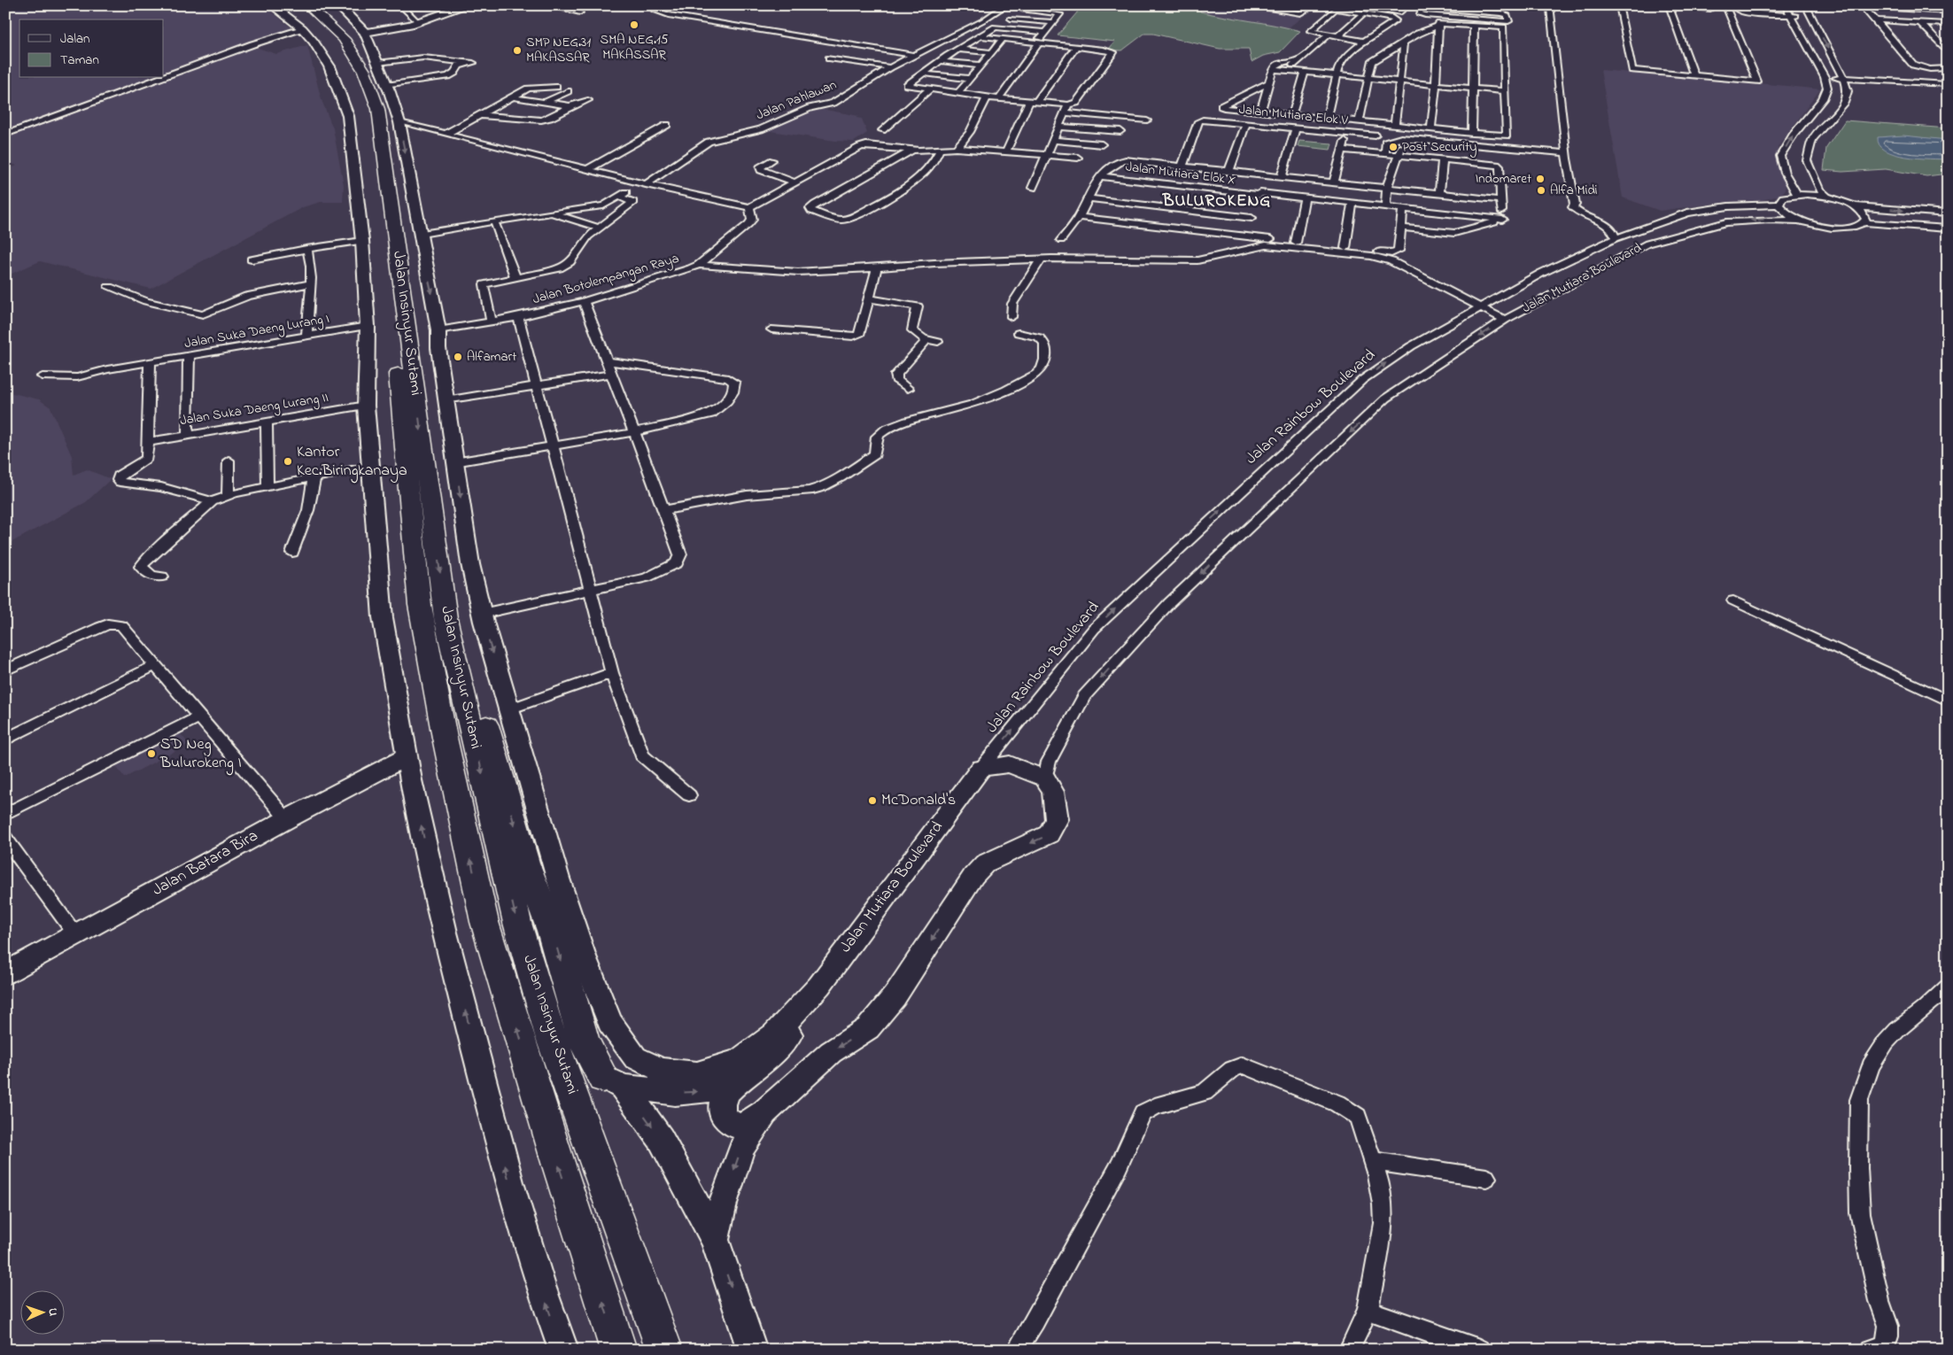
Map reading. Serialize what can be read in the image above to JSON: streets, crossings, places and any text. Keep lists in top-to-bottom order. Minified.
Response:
{"streets":{"highway":["Jalan Insinyur Sutami"],"street":["Jalan Pahlawan","Jalan Mutiara Elok V","Jalan Mutiara Elok X","Jalan Mutiara Boulevard","Jalan Botolempangan Raya","Jalan Suka Daeng Lurang I","Jalan Rainbow Boulevard","Jalan Suka Daeng Lurang II","Jalan Batara Bira"]},"crossings":[["Jalan Mutiara Boulevard","Jalan Rainbow Boulevard"]],"one_way":["Jalan Mutiara Boulevard","Jalan Rainbow Boulevard"],"districts":["BULUROKENG"],"places":["SMA NEG.15 MAKASSAR","SMP NEG.31 MAKASSAR","Post Security","Indomaret","Alfa Midi","Alfamart","Kantor Kec.Biringkanaya","SD Neg Bulurokeng I","McDonald's"],"legend":["Jalan","Taman"],"north":"right"}
